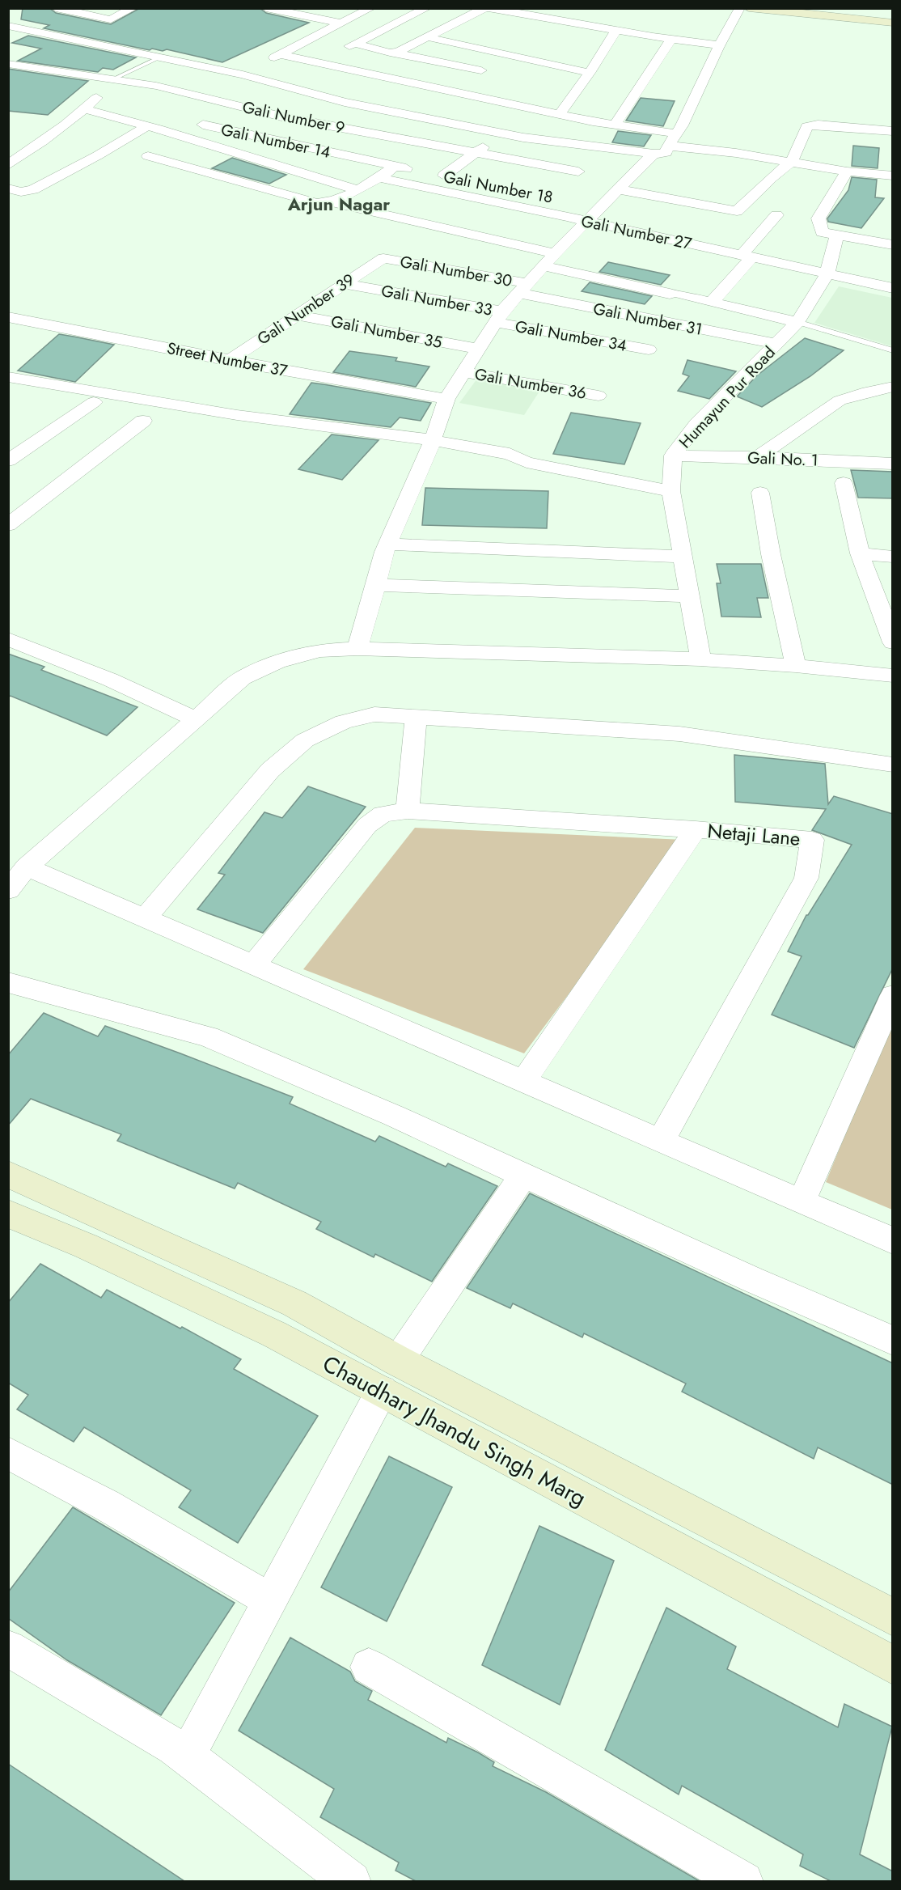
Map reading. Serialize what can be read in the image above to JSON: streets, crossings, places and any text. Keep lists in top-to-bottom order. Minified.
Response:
{"streets":{"street":["Gali Number 9","Gali Number 14","Gali Number 18","Gali Number 27","Gali Number 30","Gali Number 33","Gali Number 39","Gali Number 31","Gali Number 35","Gali Number 34","Street Number 37","Gali Number 36","Humayun Pur Road","Gali No. 1","Netaji Lane","Chaudhary Jhandu Singh Marg"]},"crossings":[["Gali Number 9","Gali Number 14"],["Gali Number 14","Gali Number 18"],["Gali Number 27","Humayun Pur Road"],["Gali Number 30","Gali Number 39"],["Gali Number 30","Gali Number 31"],["Gali Number 33","Gali Number 39"],["Gali Number 33","Gali Number 34"],["Gali Number 39","Gali Number 35"],["Gali Number 39","Street Number 37"],["Gali Number 31","Humayun Pur Road"],["Humayun Pur Road","Gali No. 1"]],"districts":["Arjun Nagar"]}
